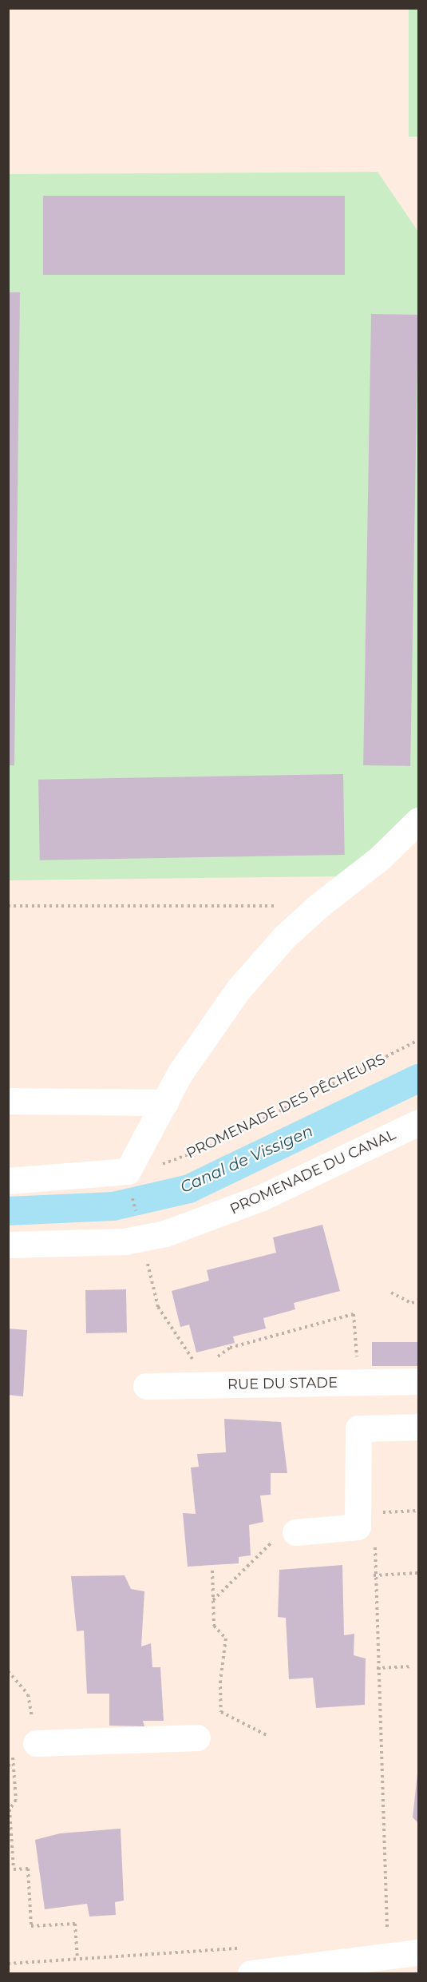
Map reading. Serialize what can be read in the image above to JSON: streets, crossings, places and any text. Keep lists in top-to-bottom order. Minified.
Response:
{"streets":{"street":["PROMENADE DU CANAL","RUE DU STADE"],"path":["PROMENADE DES PÊCHEURS"]},"water":["Canal de Vissigen"]}
